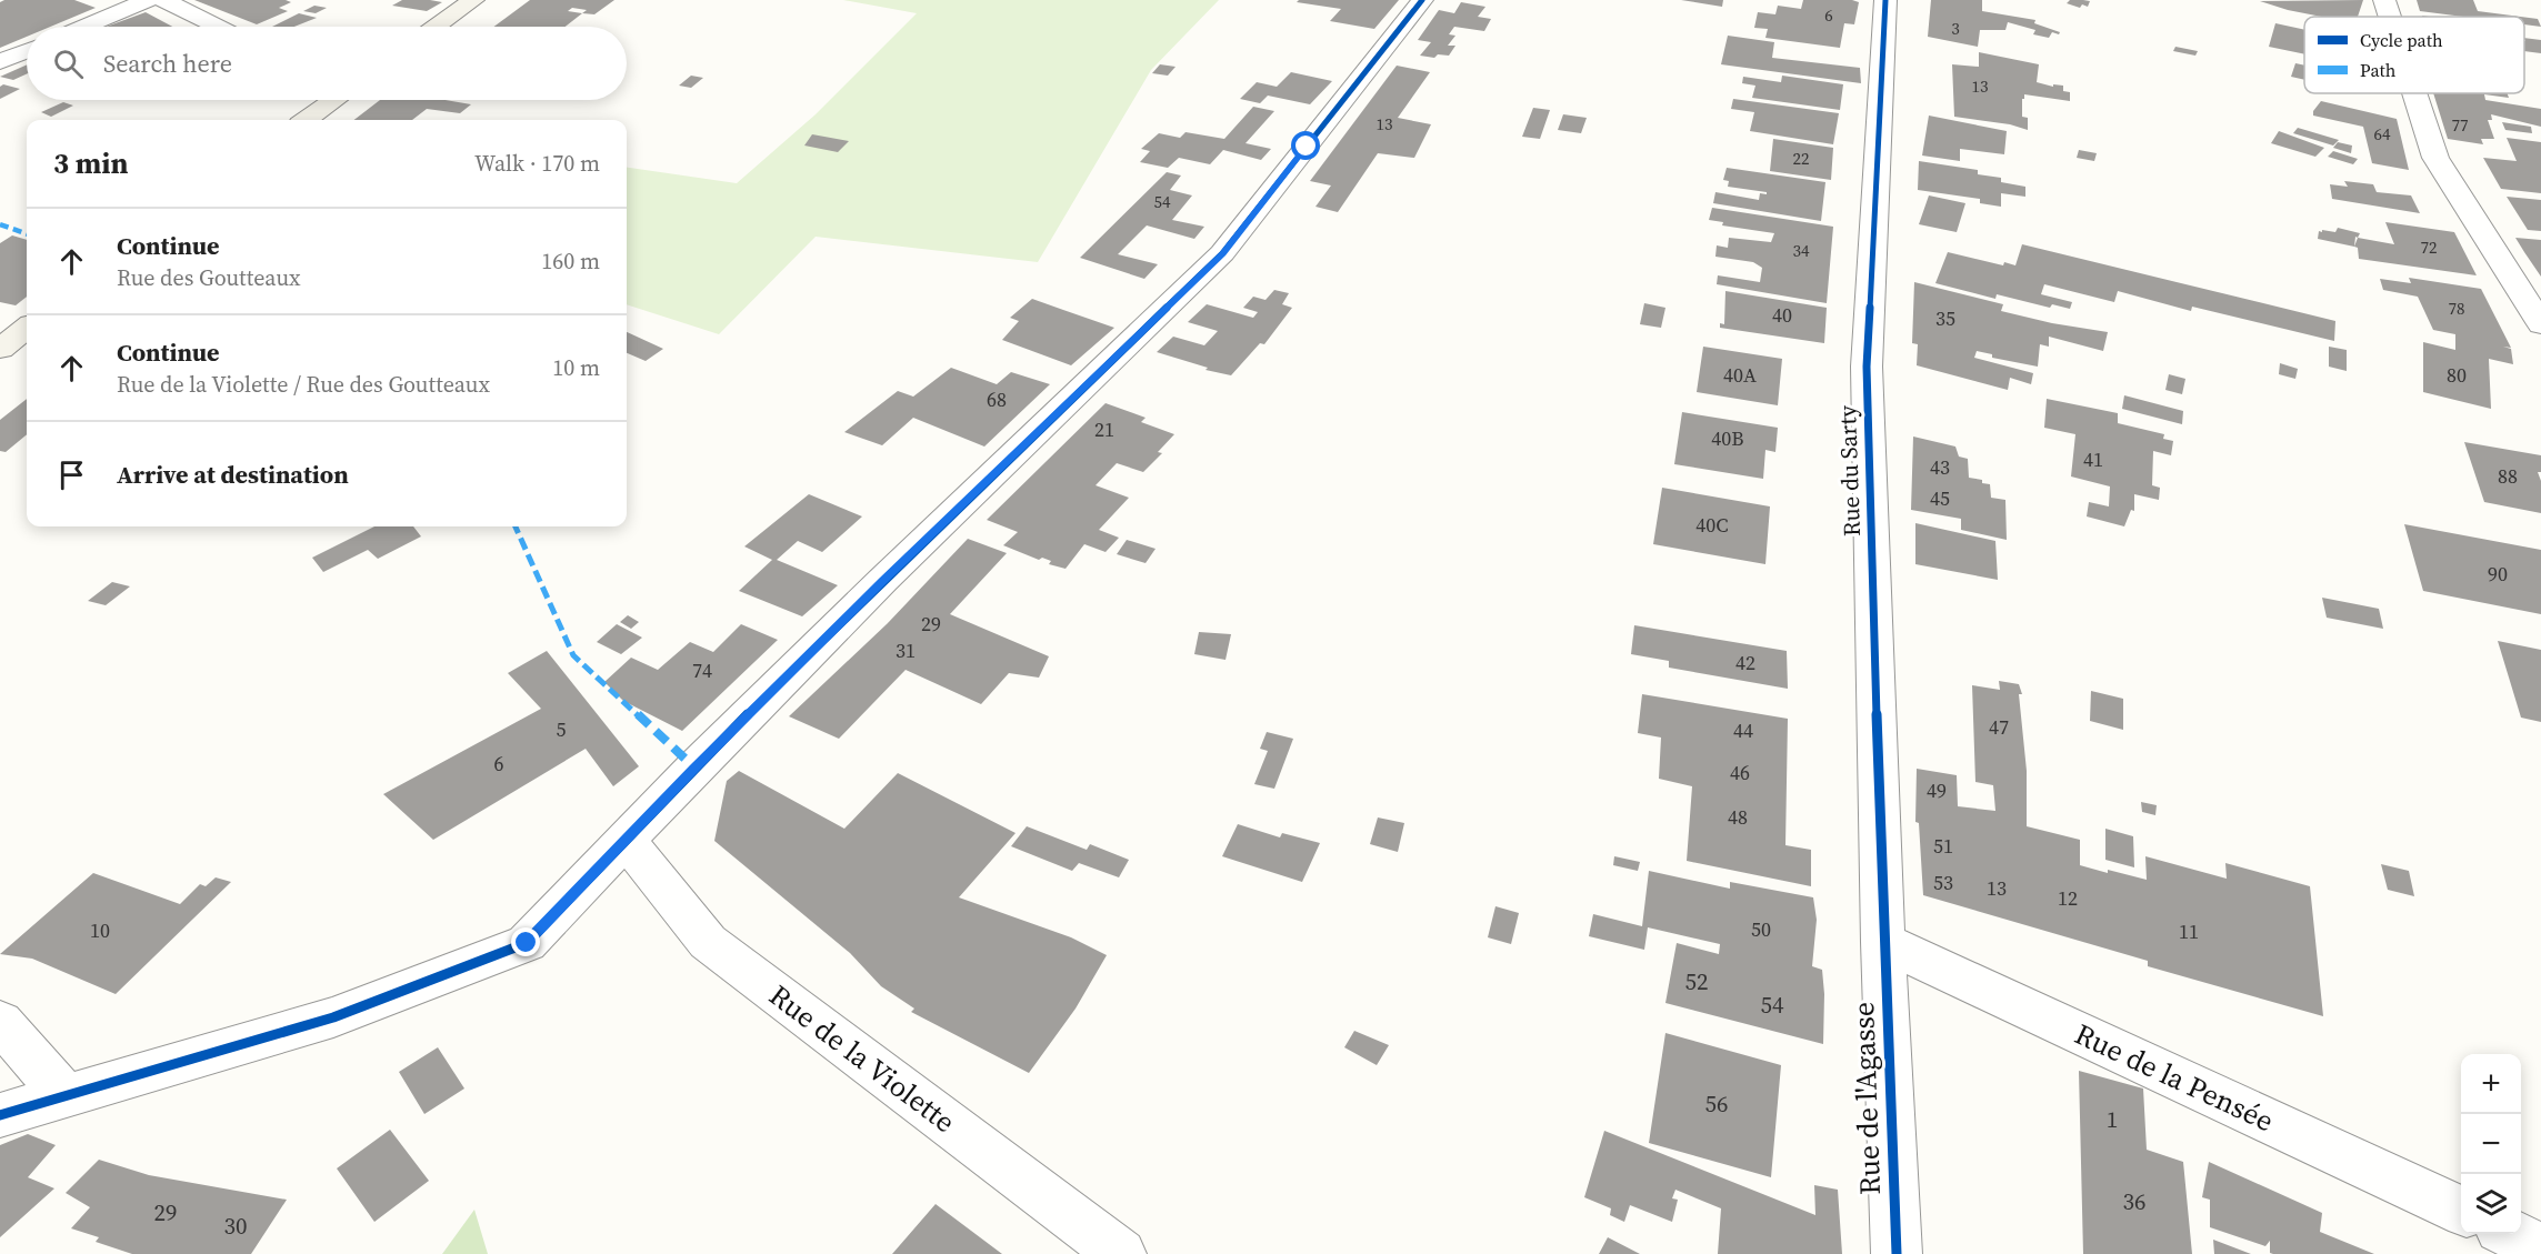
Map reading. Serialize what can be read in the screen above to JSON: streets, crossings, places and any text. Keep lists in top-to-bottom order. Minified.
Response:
{"streets":{"street":["Rue du Sarty","Rue de la Violette","Rue de la Pensée","Rue de l'Agasse"]},"crossings":[["Rue du Sarty","Rue de la Pensée"],["Rue du Sarty","Rue de l'Agasse"],["Rue de la Pensée","Rue de l'Agasse"]],"house_numbers":["6","3","13","13","77","64","22","54","72","34","78","40","35","40A","80","68","21","40B","41","43","88","45","40C","90","29","31","42","74","47","5","44","6","46","49","48","51","53","13","12","50","10","11","52","54","56","1","36","29","30"],"legend":["Cycle path","Path"],"page":{"search":"Search here","heading":["3 min","Walk · 170 m"],"list":[["Continue","Rue des Goutteaux","160 m"],["Continue","Rue de la Violette / Rue des Goutteaux","10 m"],"Arrive at destination"],"map_buttons":["+","−"]}}
